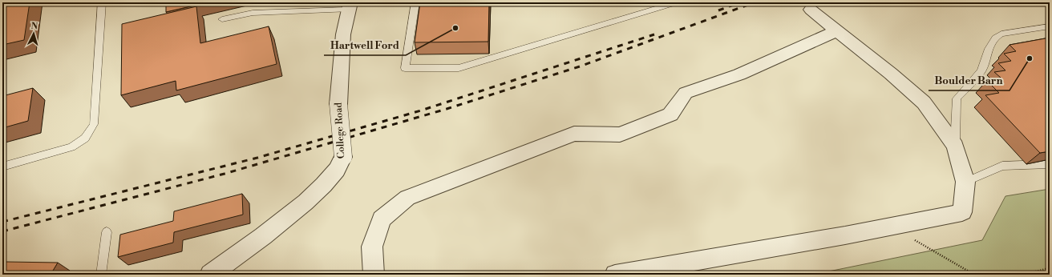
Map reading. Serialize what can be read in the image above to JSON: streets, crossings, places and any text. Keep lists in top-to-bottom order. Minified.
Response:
{"streets":{"street":["College Road"]},"places":["Hartwell Ford","Boulder Barn"],"north":"top"}
